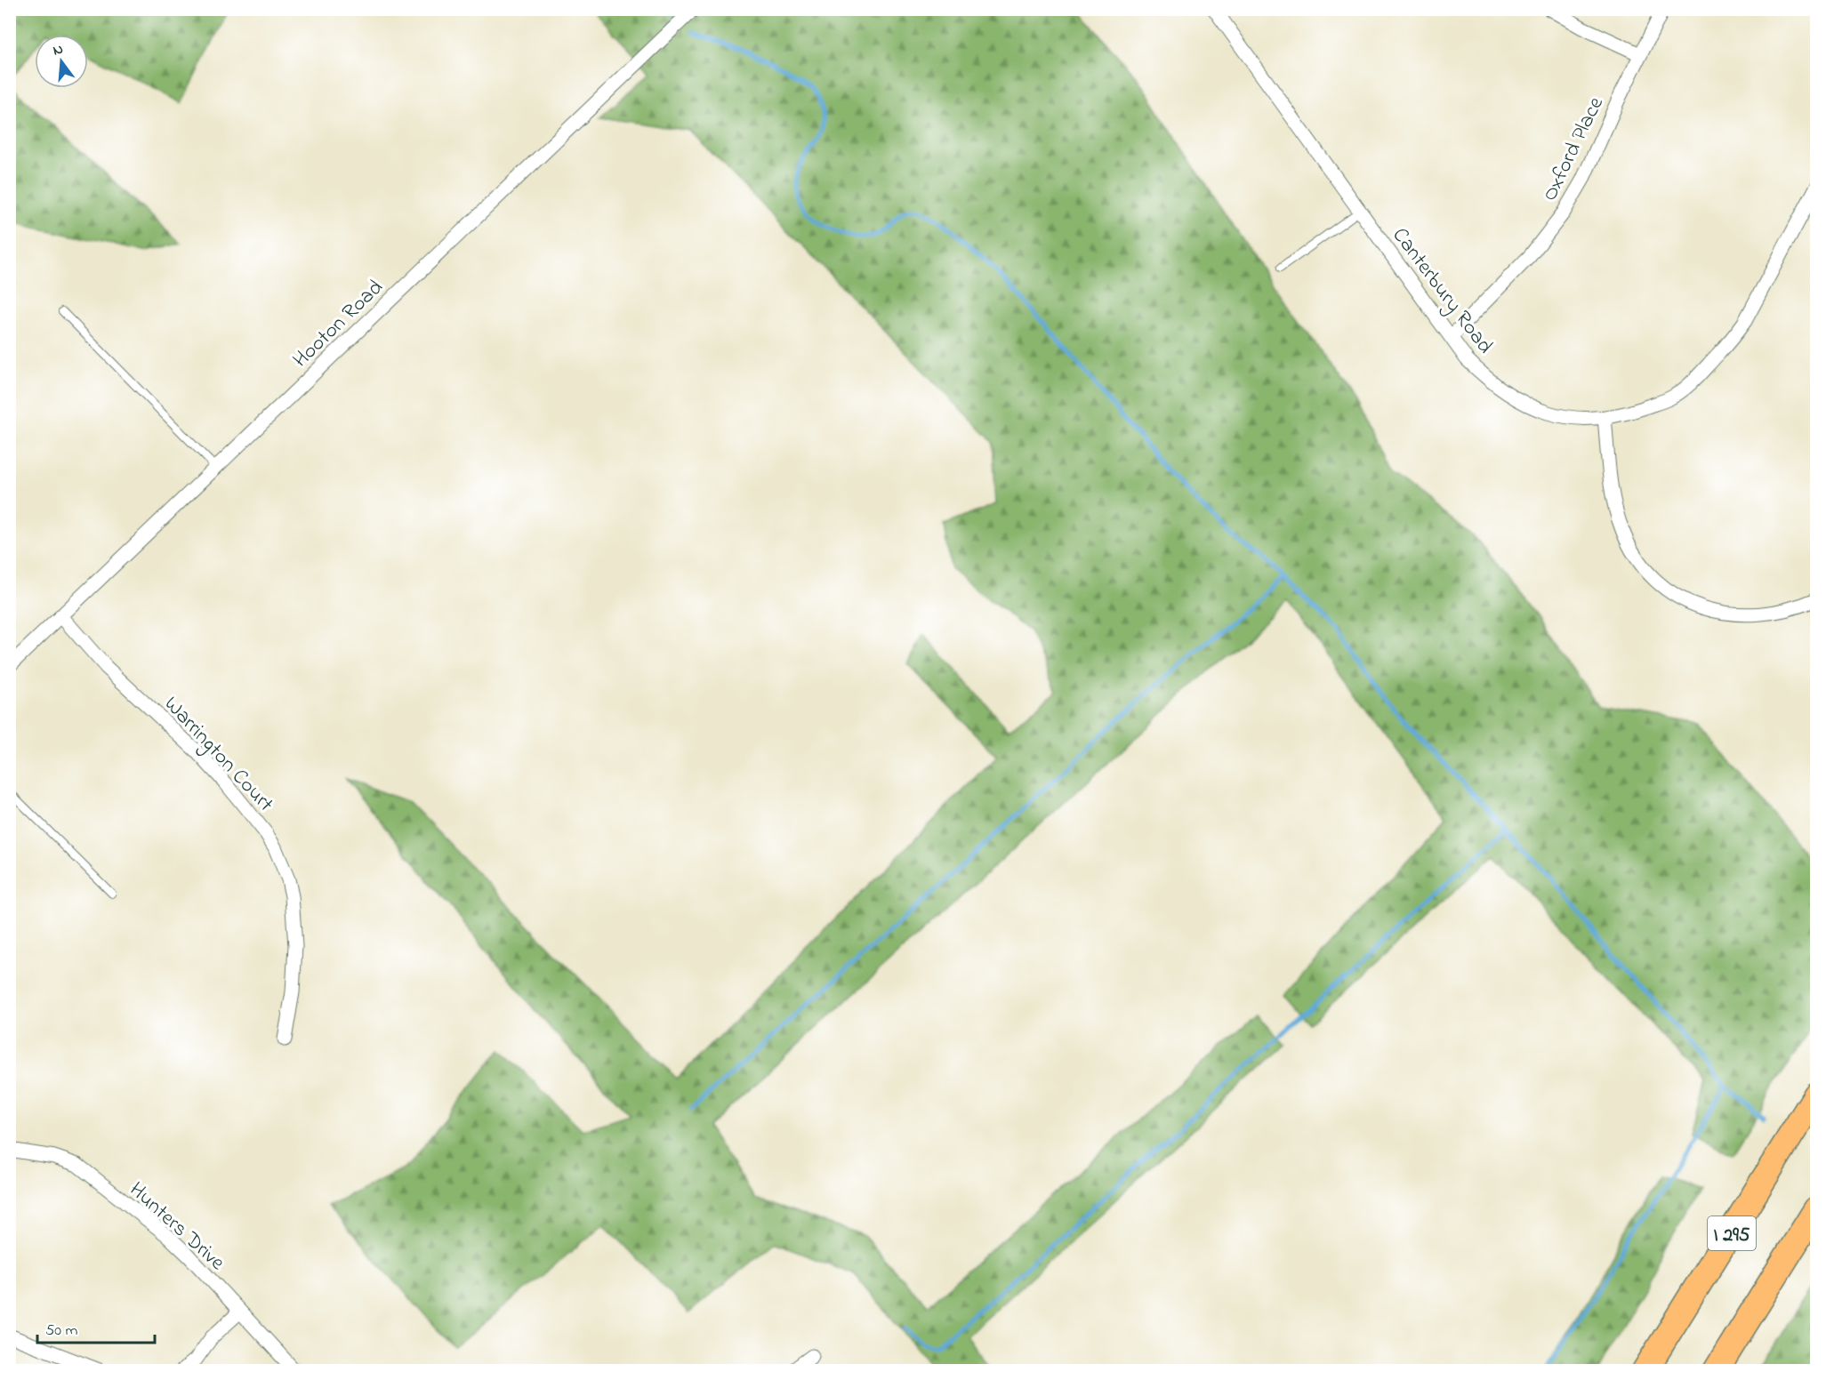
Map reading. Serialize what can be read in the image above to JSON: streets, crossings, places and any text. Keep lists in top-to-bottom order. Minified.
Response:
{"streets":{"highway":["I 295"],"street":["Oxford Place","Canterbury Road","Hooton Road","Warrington Court","Hunters Drive"]},"crossings":[["Oxford Place","Canterbury Road"],["Hooton Road","Warrington Court"]],"scale_bar":"50 m","north":"top"}
